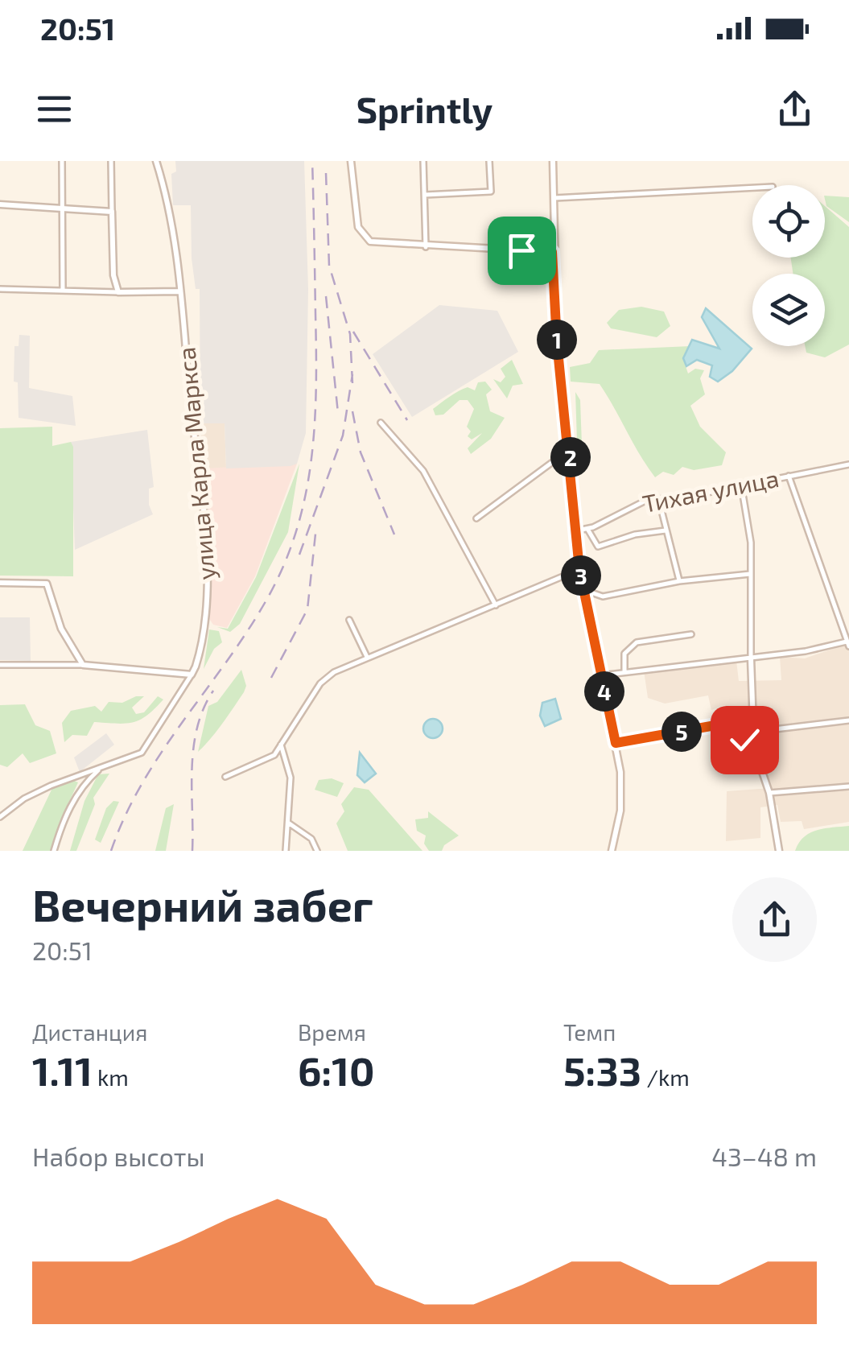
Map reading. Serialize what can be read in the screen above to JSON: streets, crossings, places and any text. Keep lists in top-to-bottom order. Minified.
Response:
{"streets":{"street":["улица Карла Маркса","Тихая улица"]},"page":{"status":"20:51","header":"Sprintly","pins":["1","2","3","4","5"],"heading":["Вечерний забег","20:51"],"stats":[["Дистанция","1.11 km"],["Время","6:10"],["Темп","5:33 /km"]],"chart":["Набор высоты","43–48 m"]}}
